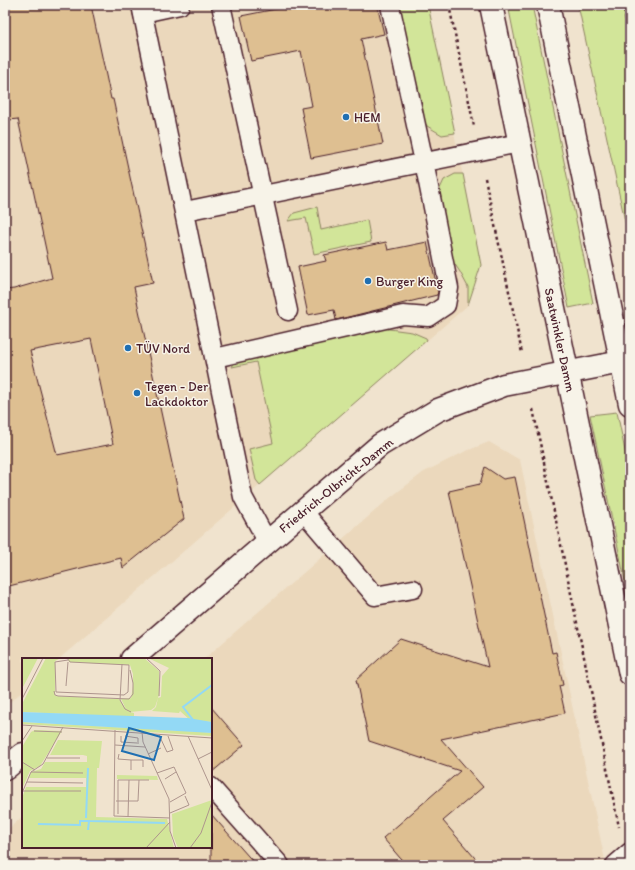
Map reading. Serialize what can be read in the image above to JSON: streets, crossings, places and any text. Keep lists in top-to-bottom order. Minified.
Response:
{"streets":{"main road":["Saatwinkler Damm","Friedrich-Olbricht-Damm"]},"crossings":[["Saatwinkler Damm","Friedrich-Olbricht-Damm"]],"places":["HEM","Burger King","TÜV Nord","Tegen - Der Lackdoktor"]}
